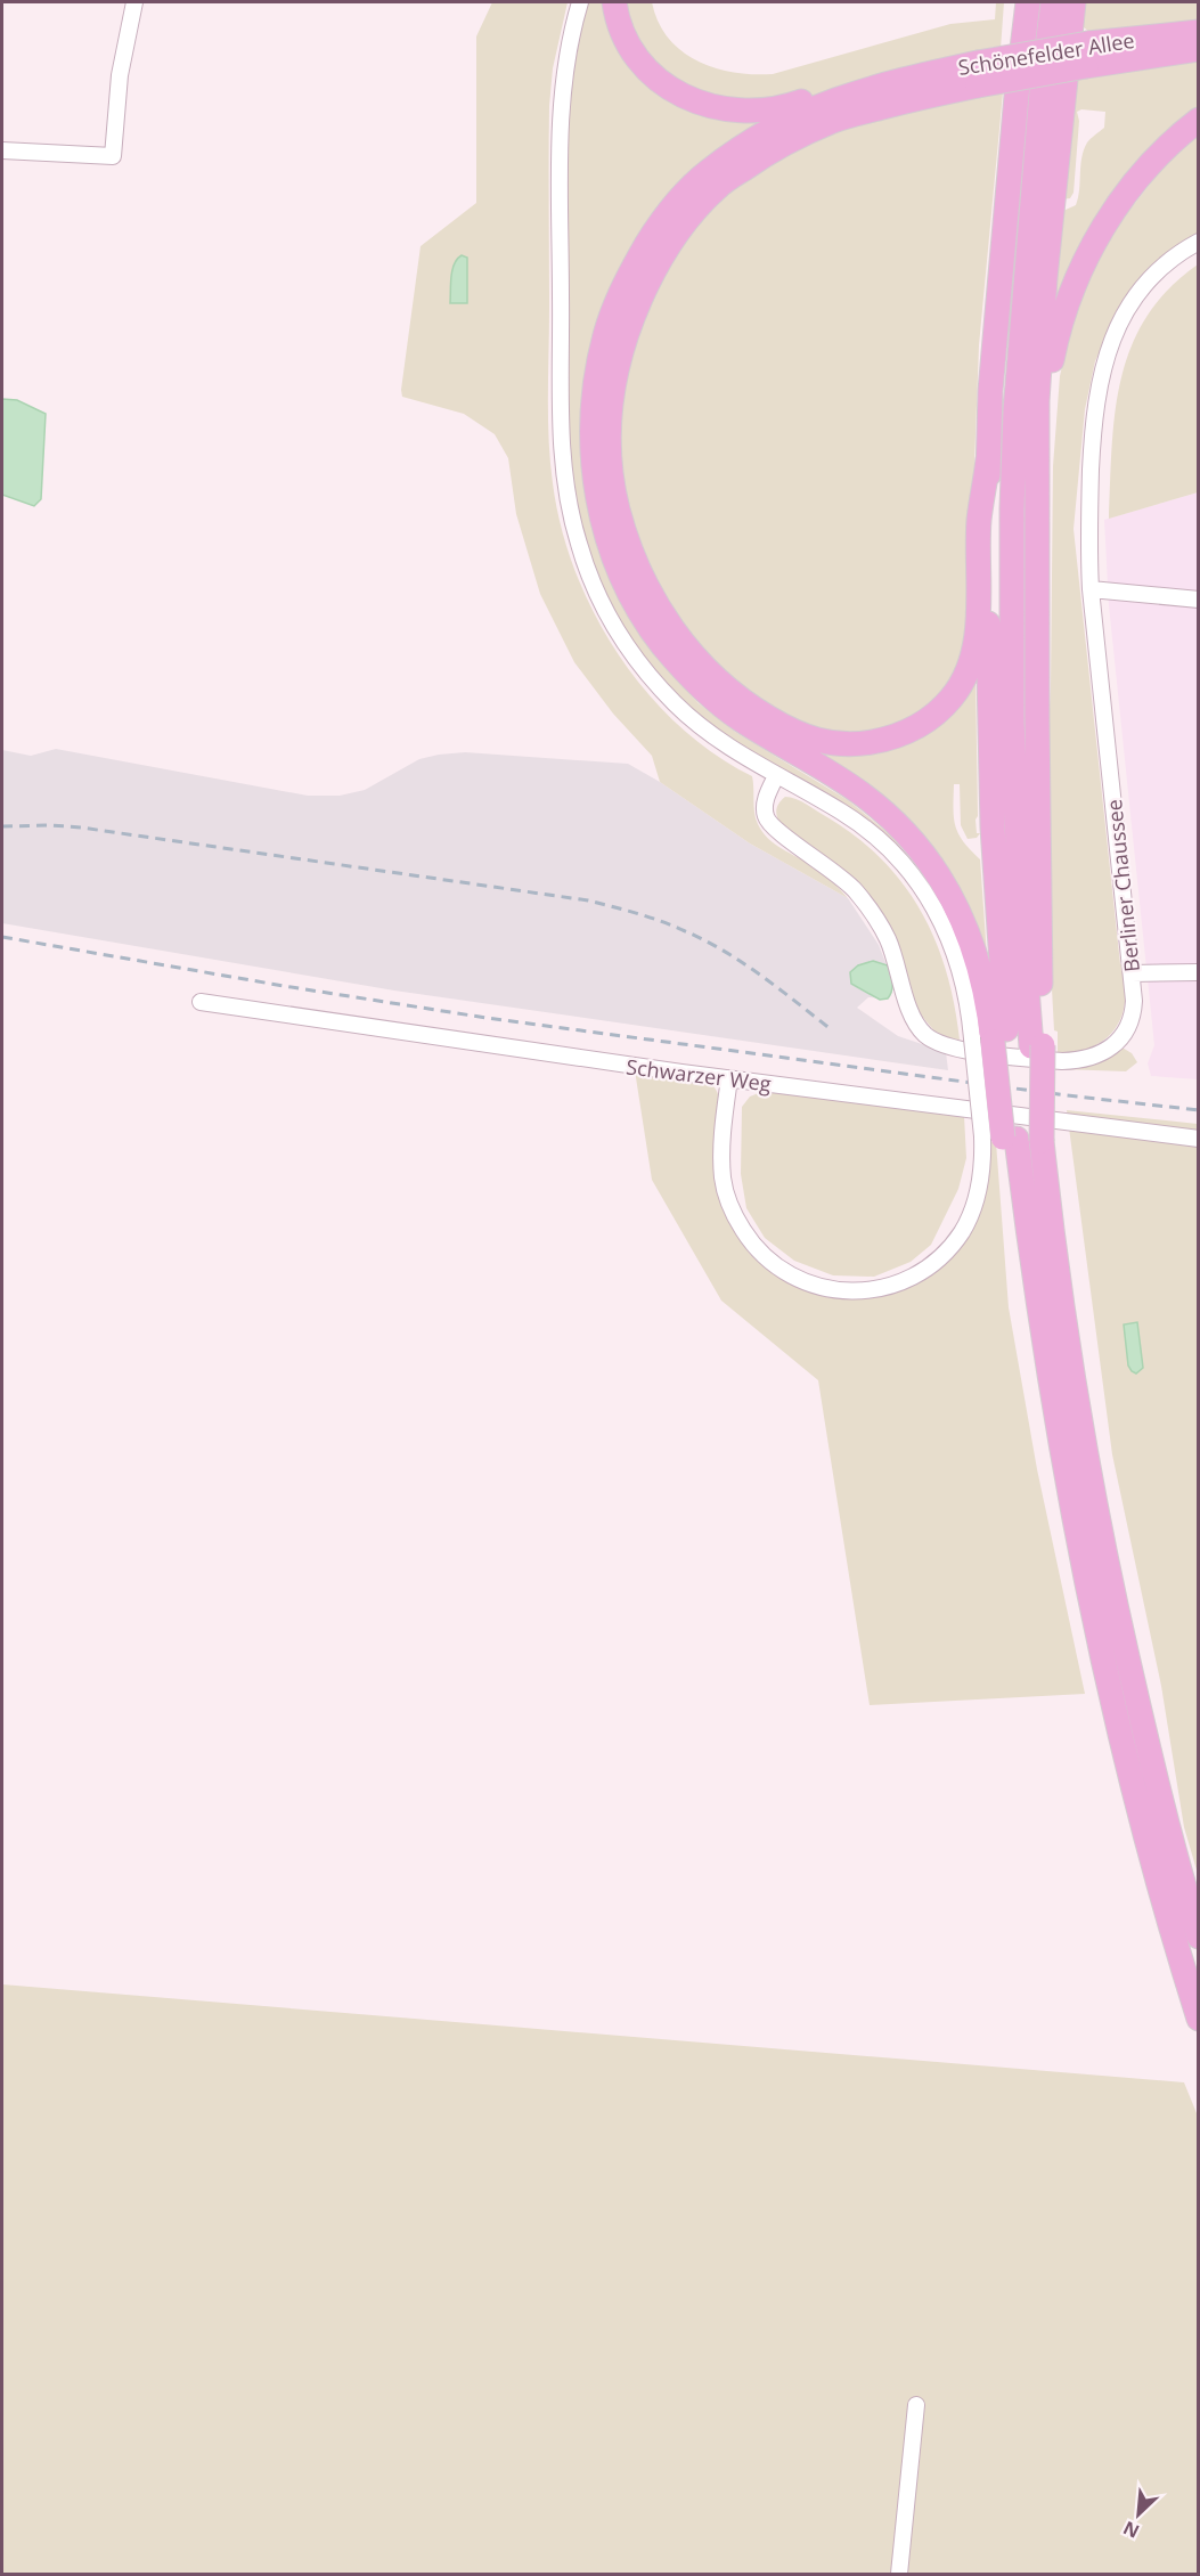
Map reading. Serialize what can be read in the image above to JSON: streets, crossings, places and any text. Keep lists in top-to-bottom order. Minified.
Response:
{"streets":{"highway":["Schönefelder Allee"],"street":["Berliner Chaussee","Schwarzer Weg"]},"north":"bottom left"}
